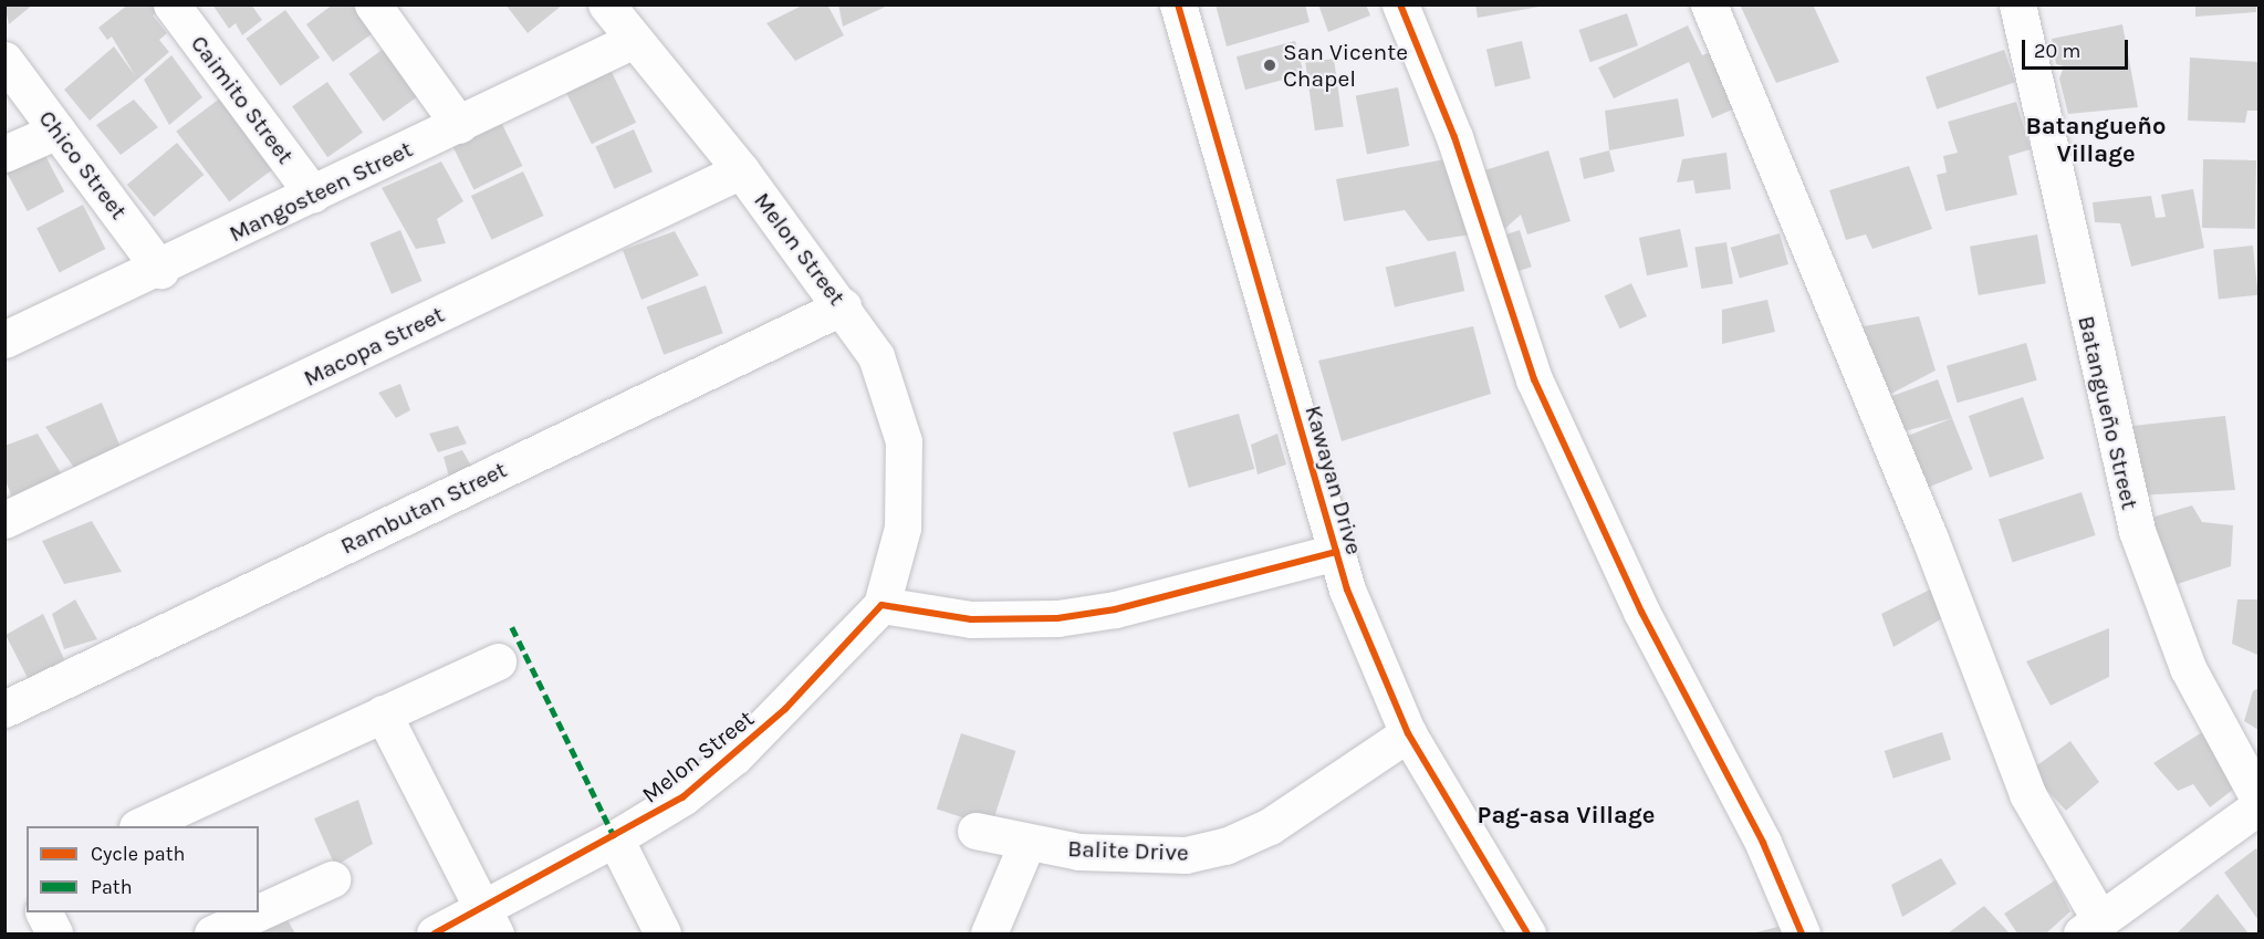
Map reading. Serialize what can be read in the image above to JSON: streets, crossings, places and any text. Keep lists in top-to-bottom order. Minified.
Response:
{"streets":{"street":["Caimito Street","Chico Street","Mangosteen Street","Melon Street","Macopa Street","Batangueño Street","Kawayan Drive","Rambutan Street","Balite Drive"]},"crossings":[["Caimito Street","Mangosteen Street"],["Chico Street","Mangosteen Street"],["Mangosteen Street","Melon Street"],["Melon Street","Macopa Street"],["Melon Street","Rambutan Street"],["Kawayan Drive","Balite Drive"]],"districts":["Batangueño Village","Pag-asa Village"],"places":["San Vicente Chapel"],"legend":["Cycle path","Path"],"scale_bar":"20 m"}
